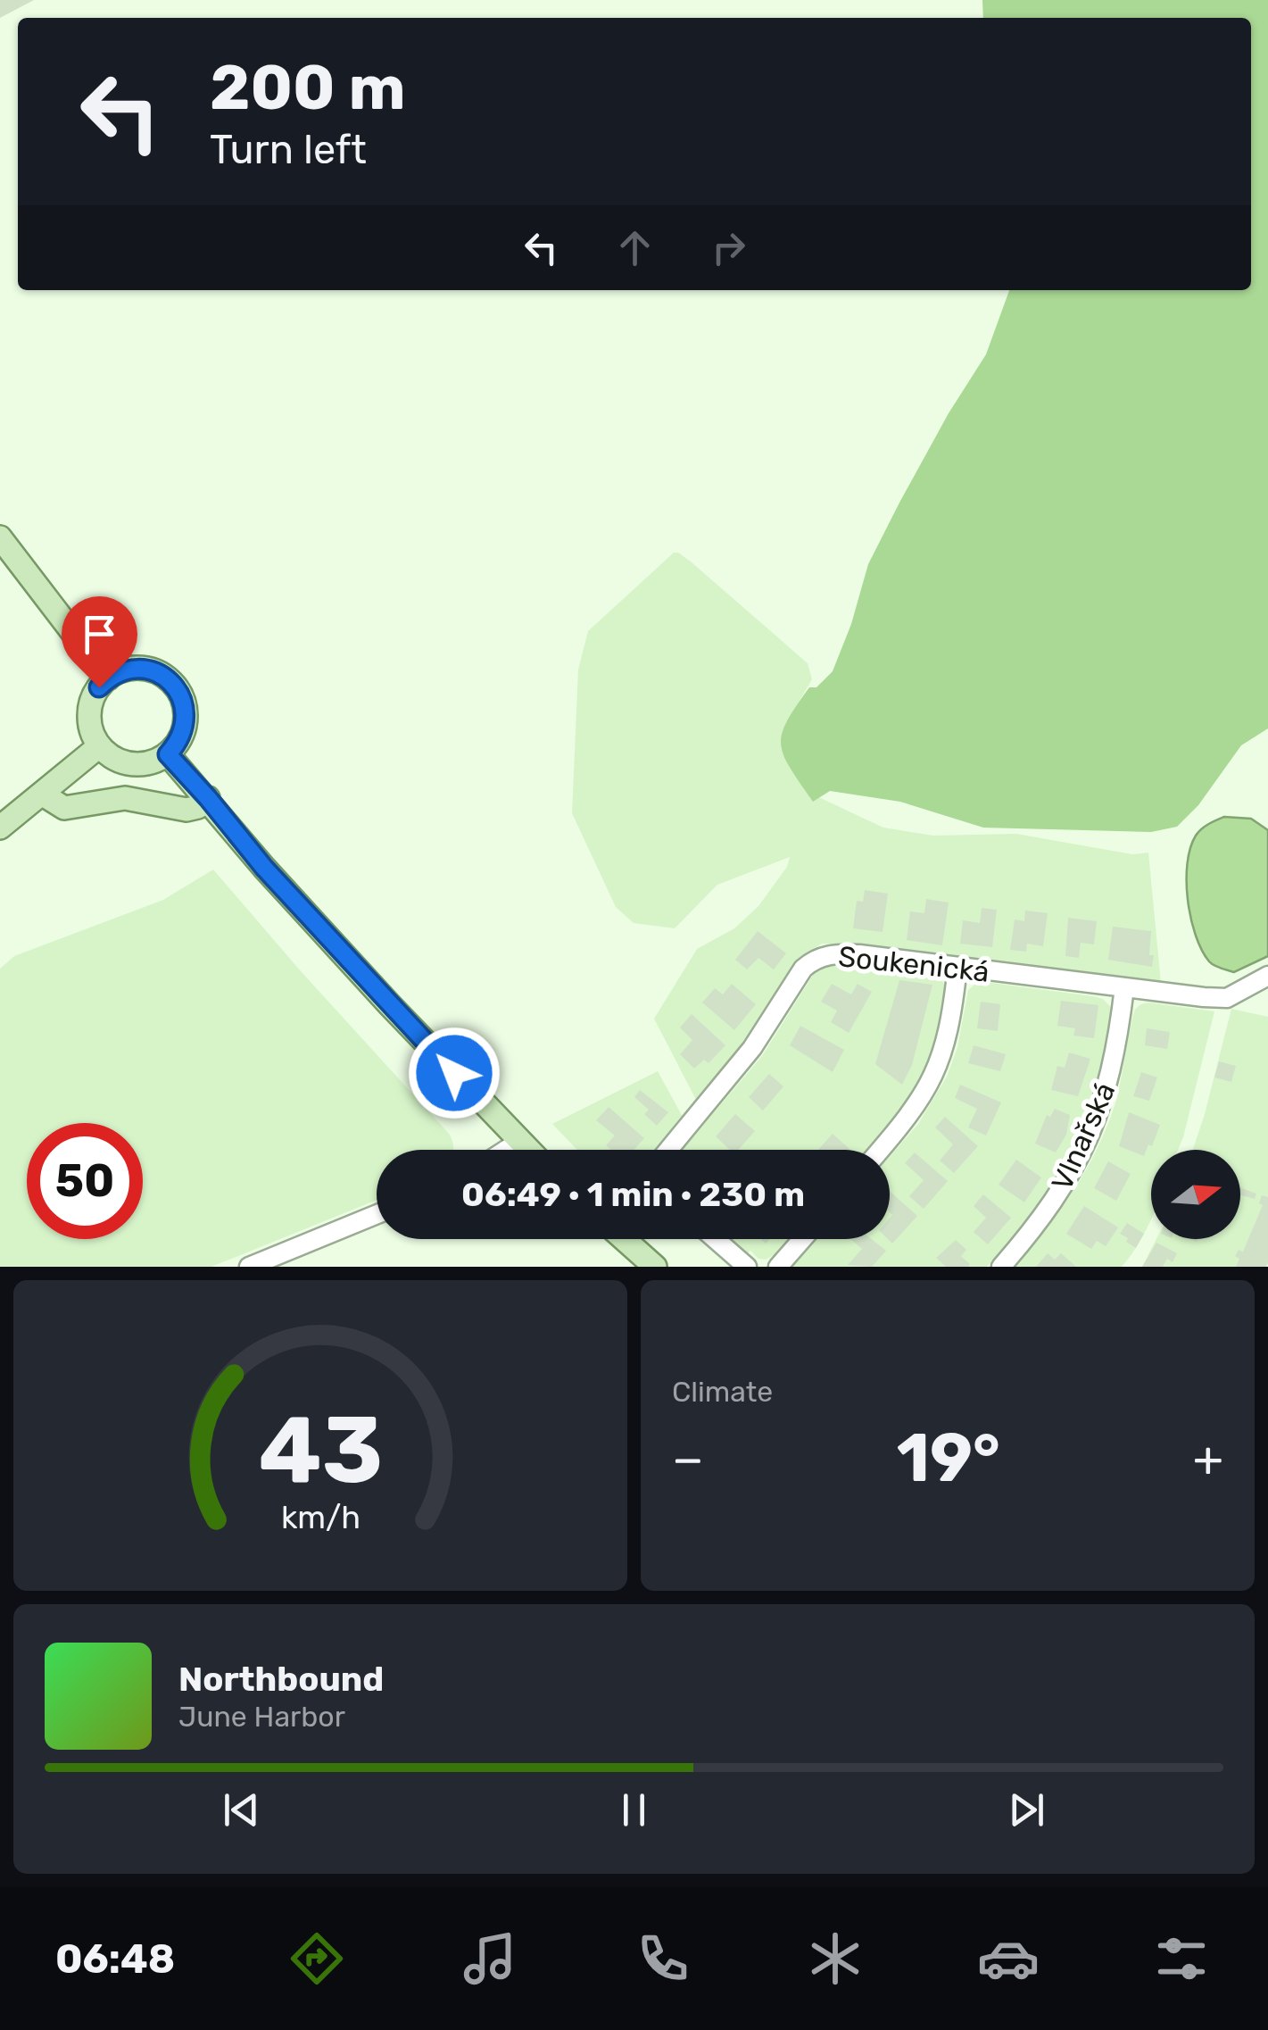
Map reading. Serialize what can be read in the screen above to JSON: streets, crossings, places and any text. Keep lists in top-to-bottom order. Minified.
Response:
{"streets":{"street":["Soukenická","Vlnařská"]},"crossings":[["Soukenická","Vlnařská"]],"north":"right","page":{"turn":["200 m","Turn left"],"limit":"50","trip":"06:49 · 1 min · 230 m","tile":"Climate","heat":["−","19°","+"],"song":["Northbound","June Harbor"],"tabs":"06:48","gauge":["43","km/h"]}}
